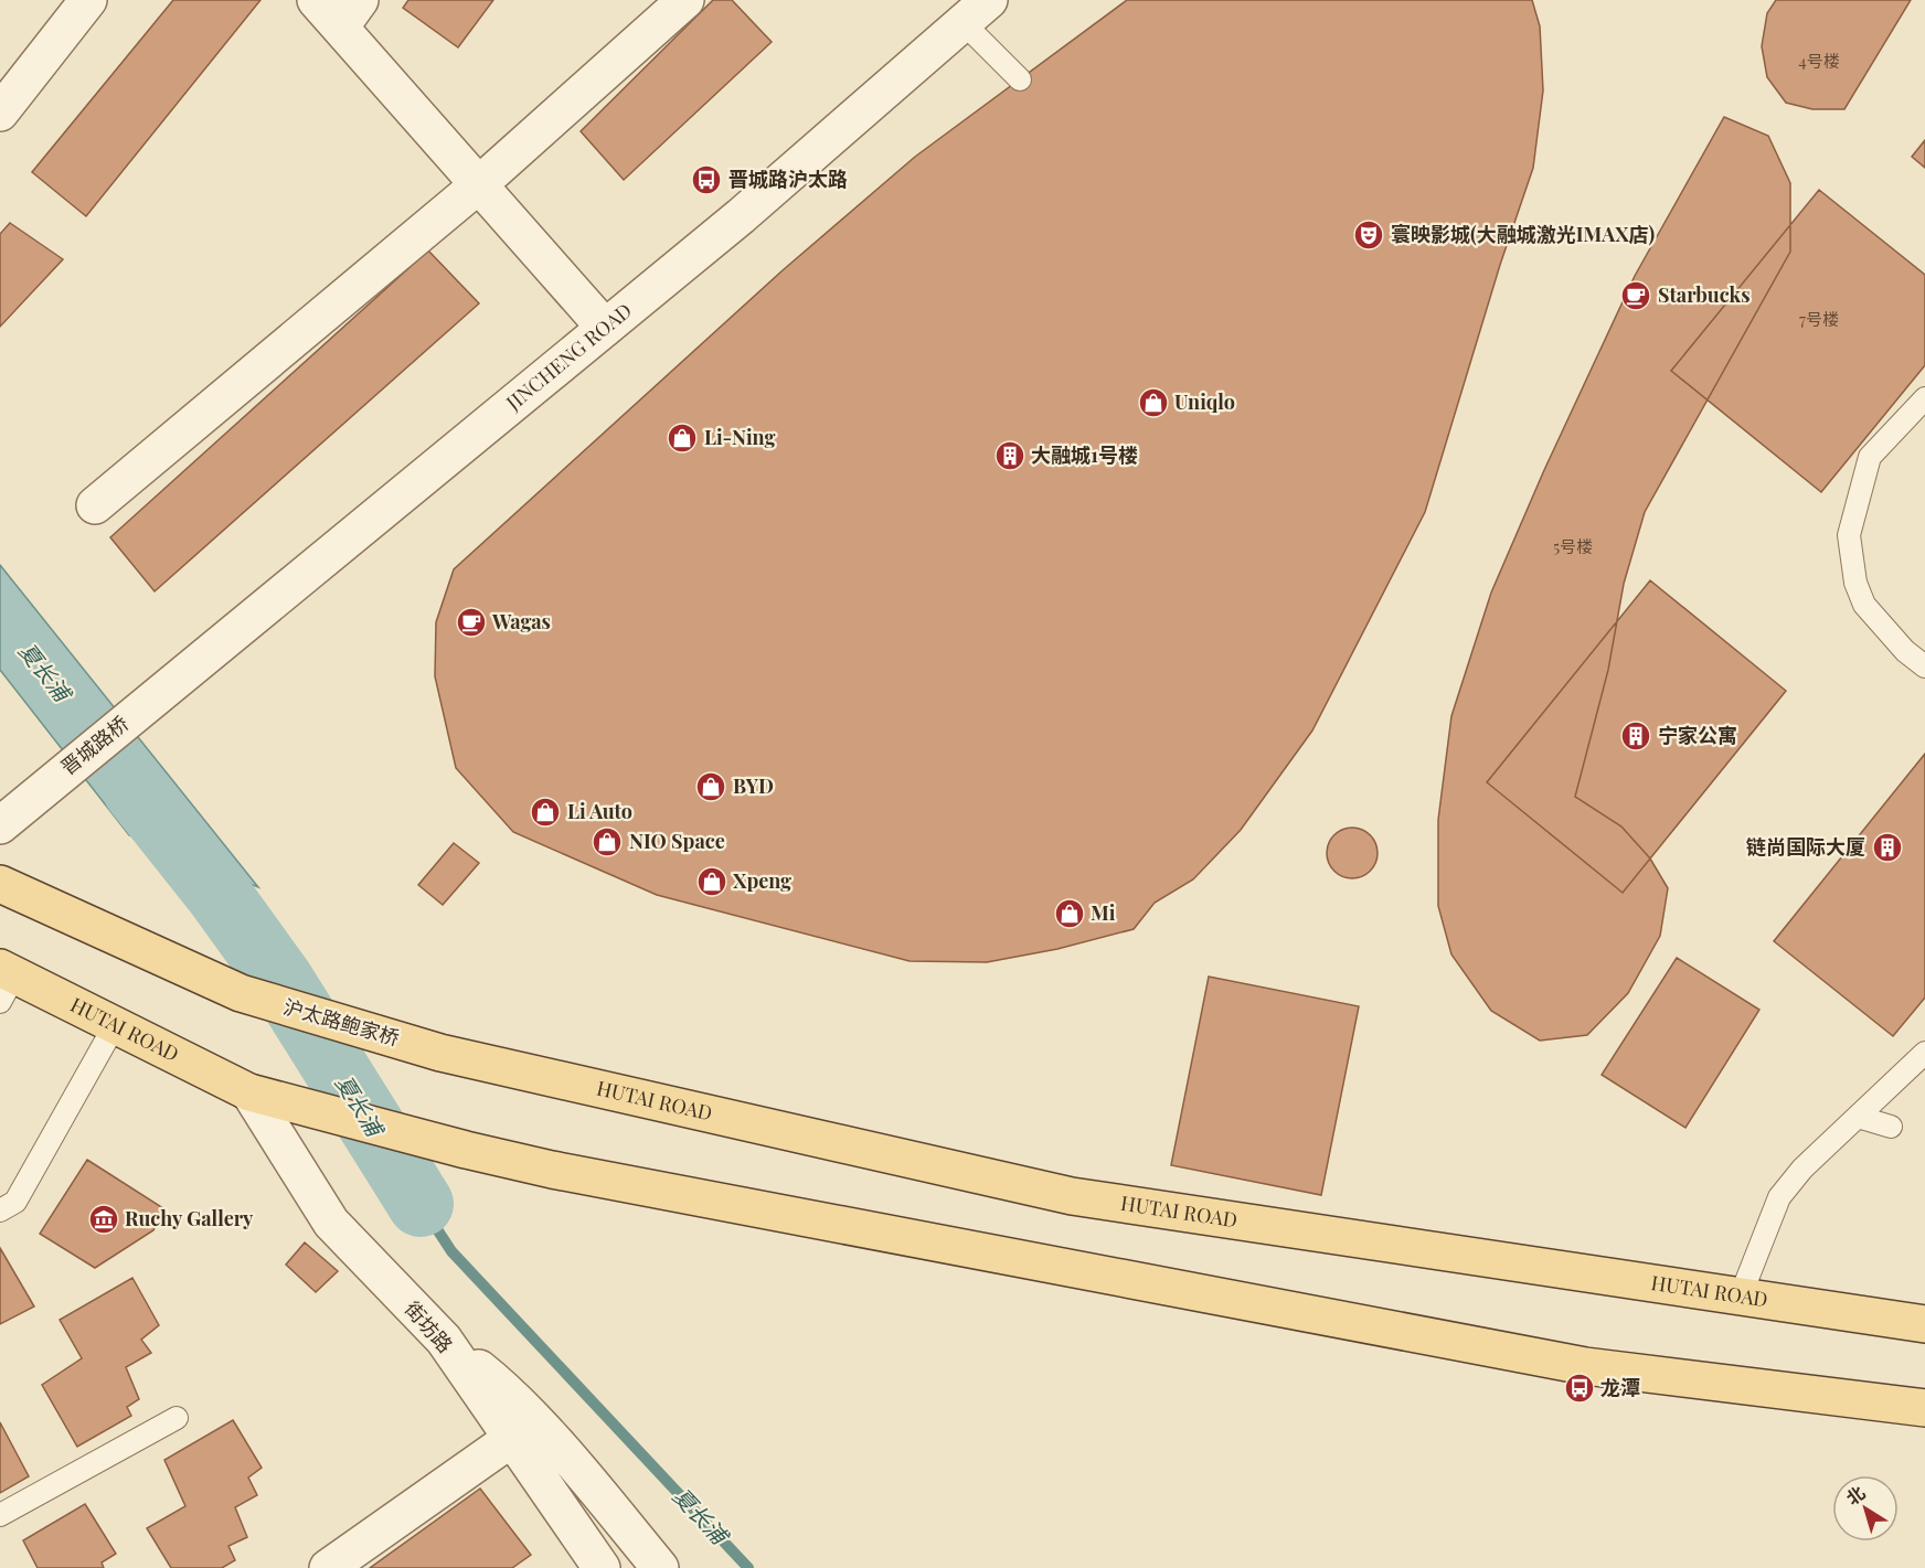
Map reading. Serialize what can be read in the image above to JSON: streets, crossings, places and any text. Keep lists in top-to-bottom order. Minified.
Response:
{"streets":{"main road":["沪太路鲍家桥","HUTAI ROAD"],"street":["JINCHENG ROAD","晋城路桥","街坊路"]},"crossings":[["JINCHENG ROAD","晋城路桥"],["沪太路鲍家桥","HUTAI ROAD"],["HUTAI ROAD","街坊路"]],"water":["夏长浦"],"places":{"bus stop":["晋城路沪太路","龙潭"],"theatre":["寰映影城(大融城激光IMAX店)"],"cafe":["Starbucks","Wagas"],"shop":["Uniqlo","Li-Ning","BYD","Li Auto","NIO Space","Xpeng","Mi"],"building":["大融城1号楼","宁家公寓","链尚国际大厦"],"museum":["Ruchy Gallery"]},"house_numbers":["4号楼","7号楼","5号楼"],"north":"top left"}
